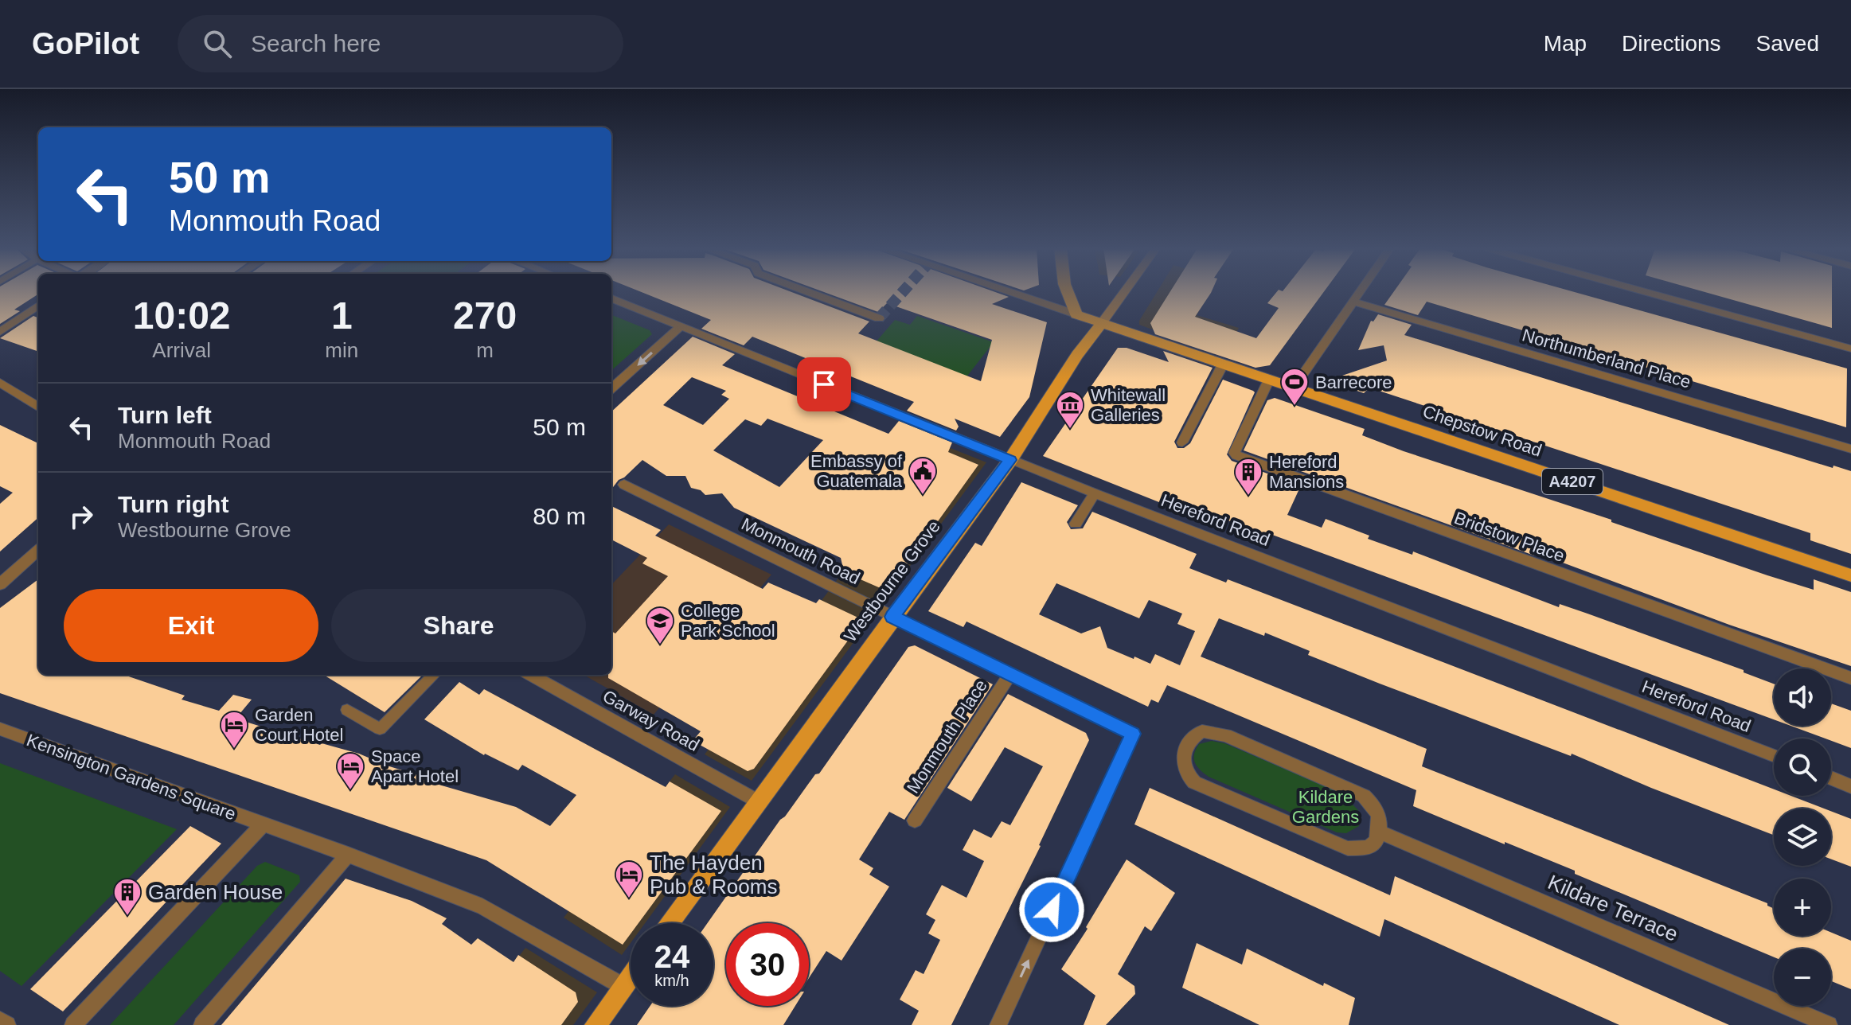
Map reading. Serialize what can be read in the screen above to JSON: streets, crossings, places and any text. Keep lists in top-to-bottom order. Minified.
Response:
{"streets":{"main road":["Chepstow Road","A4207","Westbourne Grove"],"street":["Northumberland Place","Hereford Road","Bridstow Place","Monmouth Road","Garway Road","Monmouth Place","Kensington Gardens Square","Kildare Terrace"]},"crossings":[["Chepstow Road","Bridstow Place"],["Chepstow Road","Westbourne Grove"],["Hereford Road","Westbourne Grove"],["Monmouth Road","Westbourne Grove"],["Monmouth Road","Monmouth Place"],["Westbourne Grove","Garway Road"]],"parks":["Kildare Gardens"],"places":{"sports":["Barrecore"],"museum":["Whitewall Galleries"],"public building":["Embassy of Guatemala"],"building":["Hereford Mansions","Garden House"],"school or university":["College Park School"],"hotel":["Garden Court Hotel","Space Apart Hotel","The Hayden Pub & Rooms"]},"page":{"header":"GoPilot","search":"Search here","nav":["Map","Directions","Saved"],"turn":["50 m","Monmouth Road"],"eta":["10:02","Arrival","1","min","270","m"],"list":[{"name":"Turn left","note":"Monmouth Road","value":"50 m"},{"name":"Turn right","note":"Westbourne Grove","value":"80 m"}],"buttons":["Exit","Share"],"map_buttons":["+","−"],"speed":"24 km/h","limit":"30"}}
